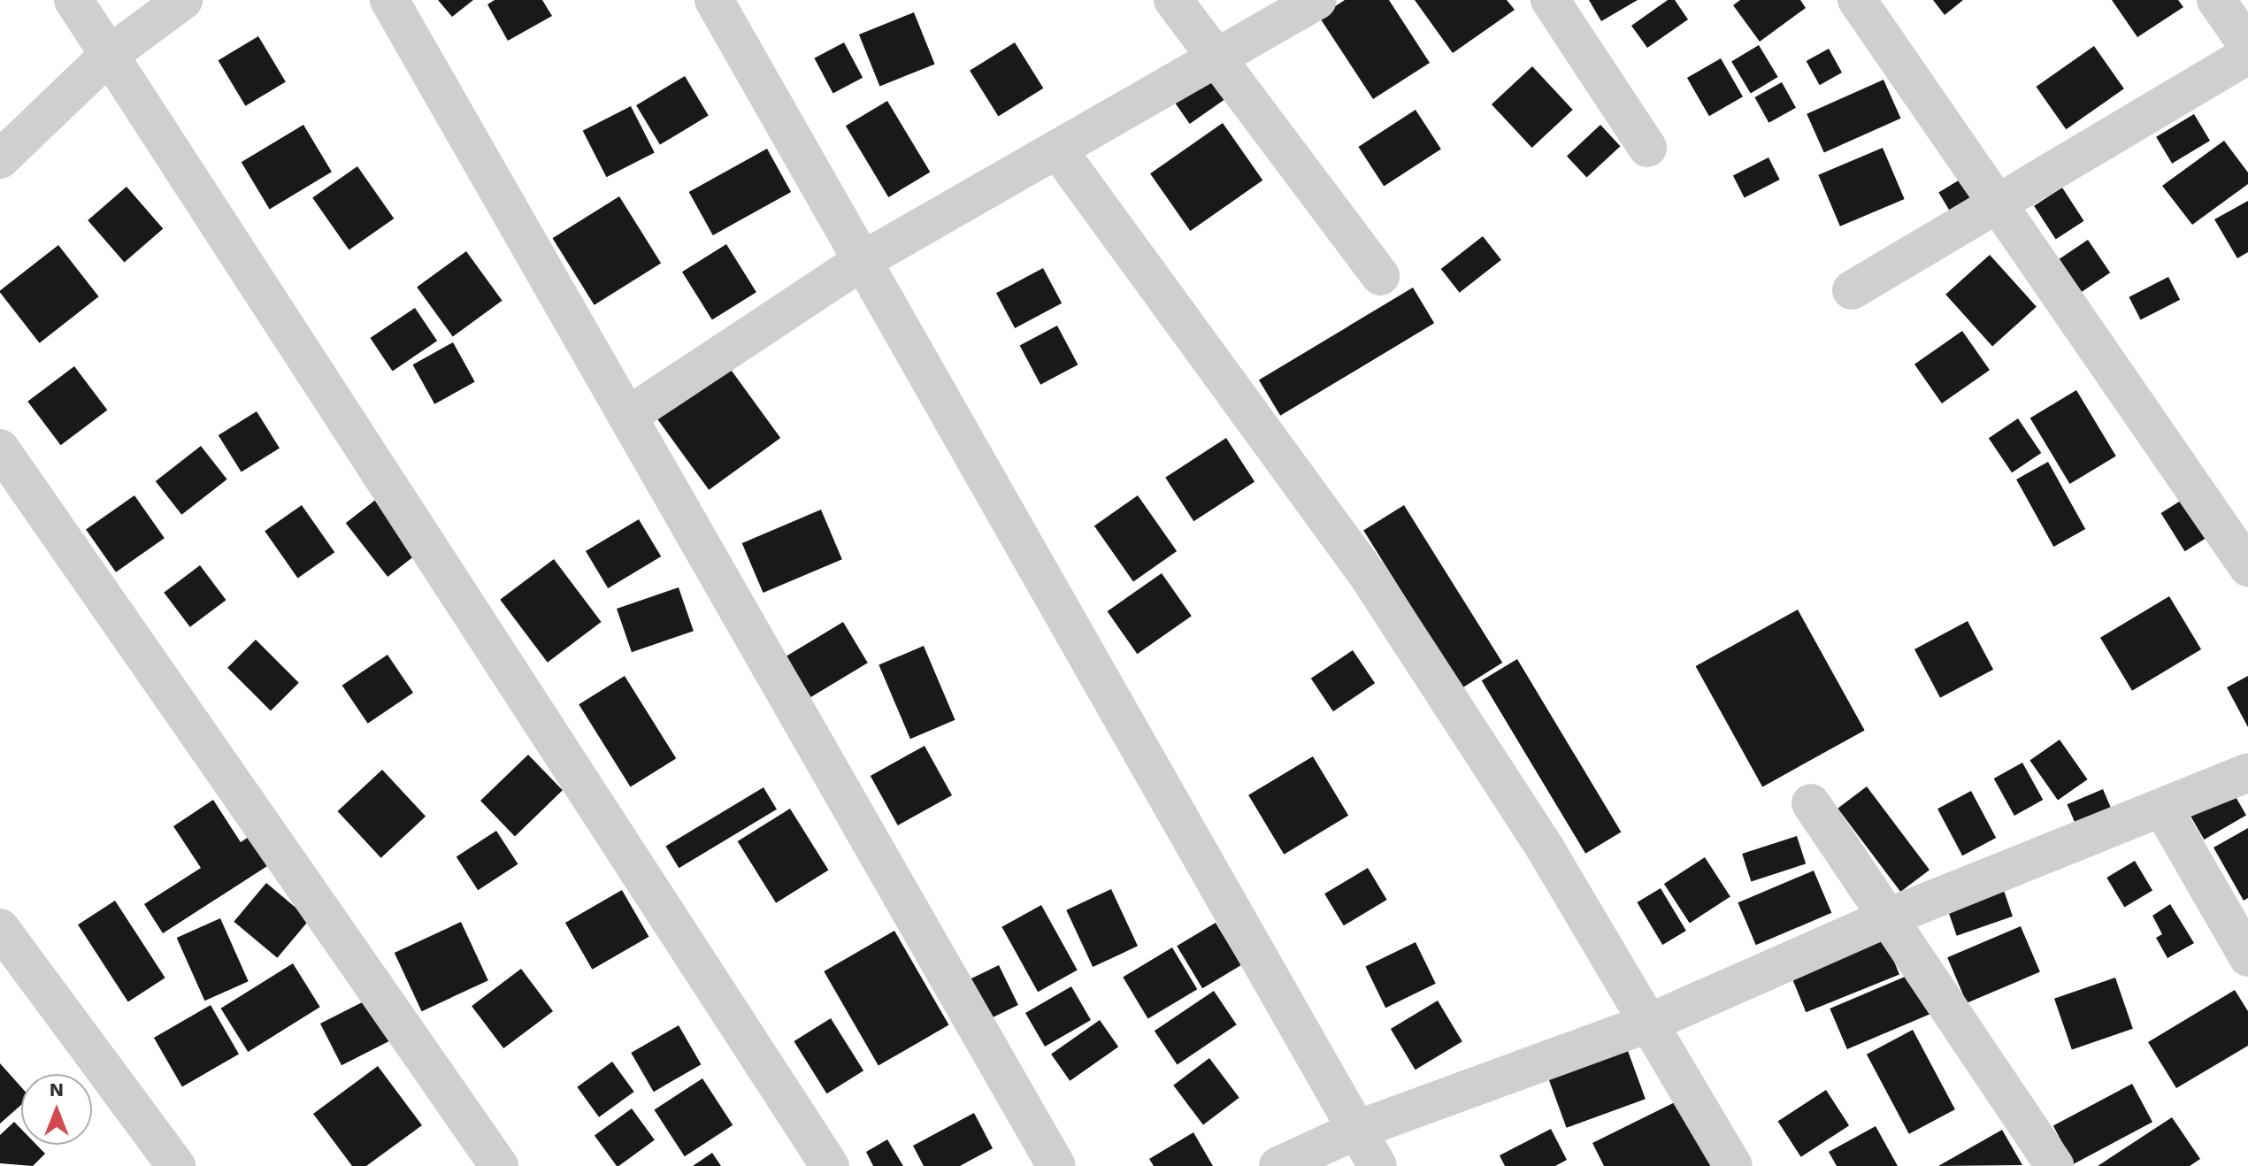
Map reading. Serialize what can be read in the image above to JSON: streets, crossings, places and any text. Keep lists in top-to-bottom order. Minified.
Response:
{"north":"top"}
